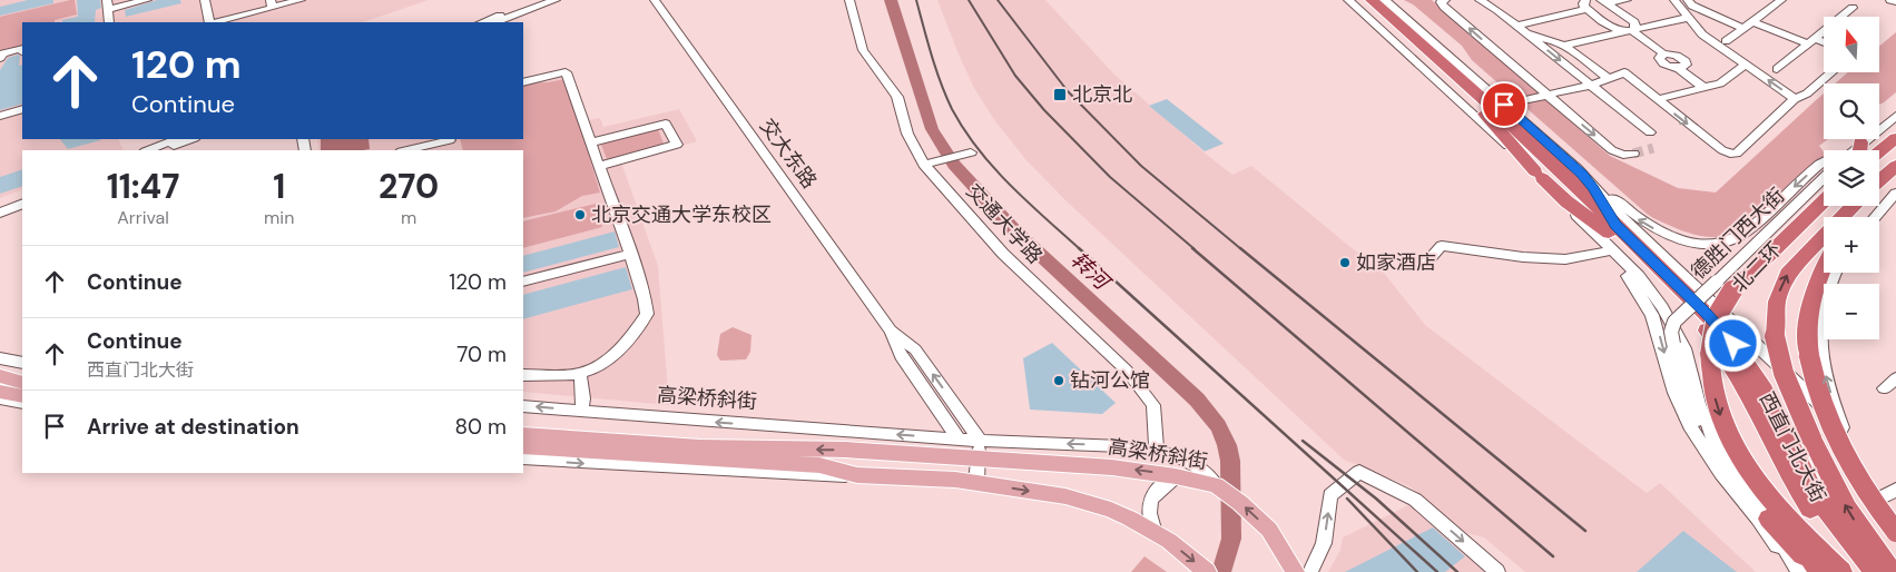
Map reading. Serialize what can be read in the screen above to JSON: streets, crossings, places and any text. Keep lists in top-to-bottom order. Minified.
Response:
{"streets":{"highway":["北二环","西直门北大街"],"main road":["高梁桥斜街"],"street":["交大东路","交通大学路","德胜门西大街"]},"crossings":[["交大东路","高梁桥斜街"],["交通大学路","高梁桥斜街"],["德胜门西大街","北二环"]],"water":["转河"],"places":{"transit":["北京北"],"other":["北京交通大学东校区","如家酒店","钻河公馆"]},"north":"top","page":{"map_buttons":["+","−"],"turn":["120 m","Continue"],"eta":["11:47","Arrival","1","min","270","m"],"list":[{"name":"Continue","value":"120 m"},{"name":"Continue","note":"西直门北大街","value":"70 m"},{"name":"Arrive at destination","value":"80 m"}]}}
